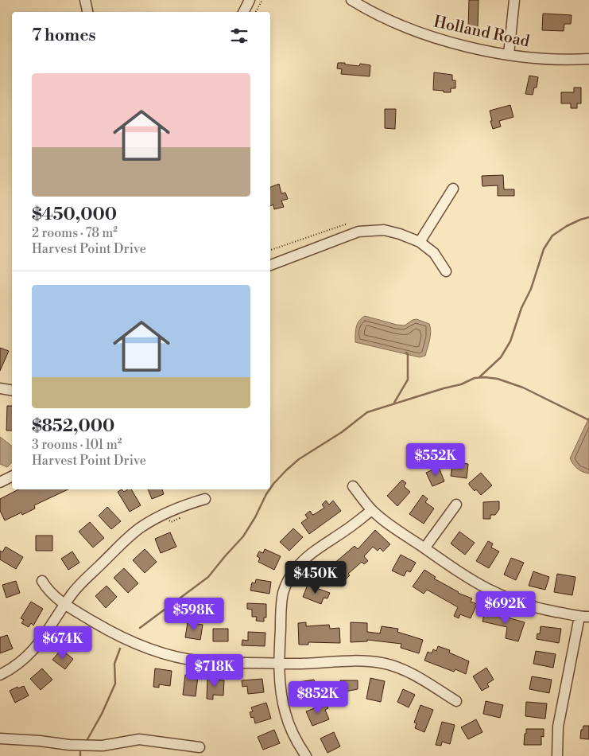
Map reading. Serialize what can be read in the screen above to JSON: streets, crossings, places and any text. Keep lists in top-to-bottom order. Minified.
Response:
{"streets":{"street":["Holland Road"]},"page":{"heading":"7 homes","list":[{"name":"$450,000","note":"2 rooms · 78 m² · Harvest Point Drive"},{"name":"$852,000","note":"3 rooms · 101 m² · Harvest Point Drive"}],"price":["$552K","$450K","$692K","$598K","$674K","$718K","$852K"]}}
